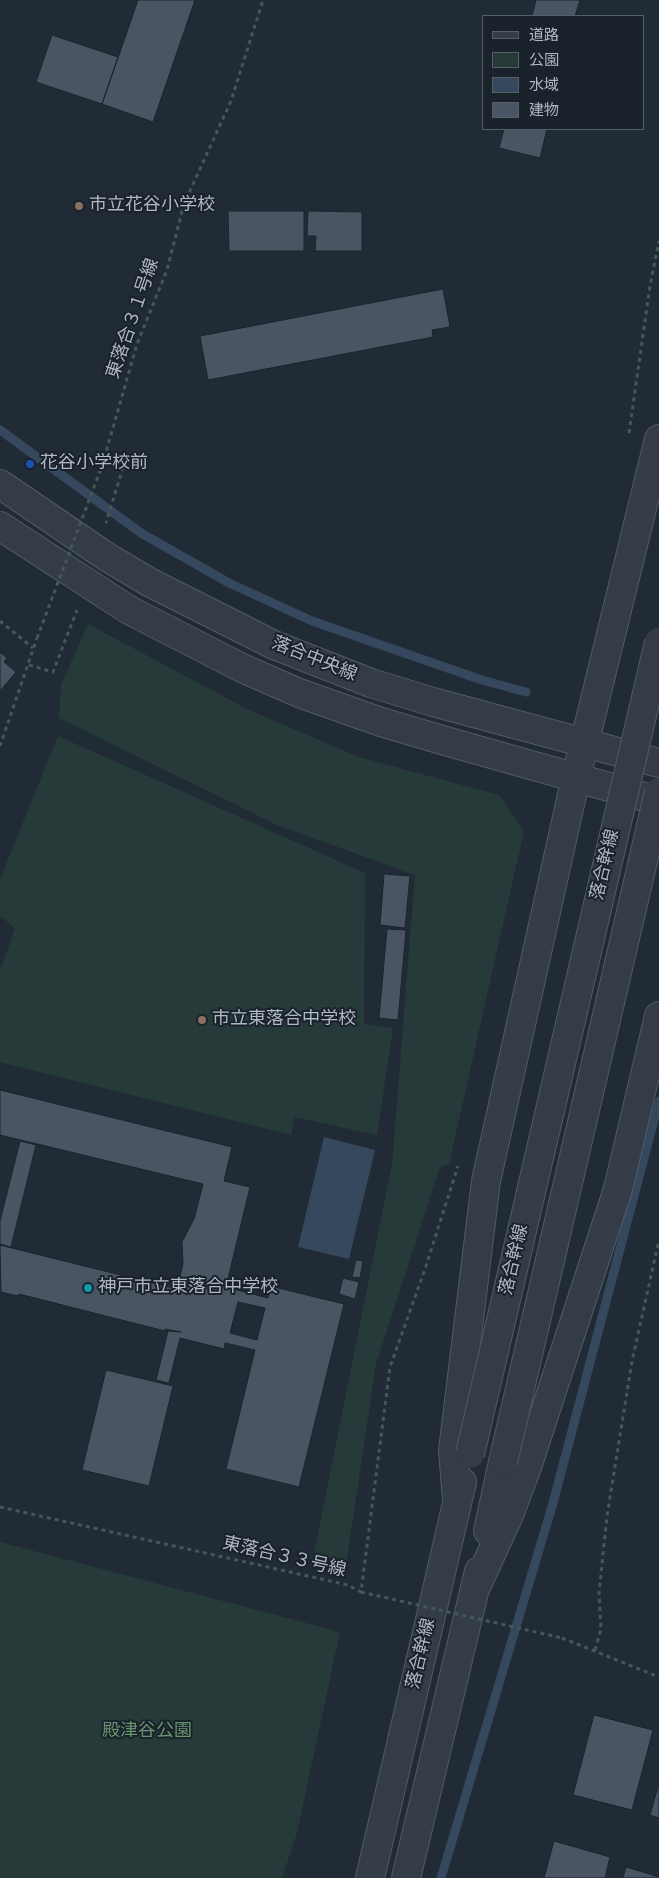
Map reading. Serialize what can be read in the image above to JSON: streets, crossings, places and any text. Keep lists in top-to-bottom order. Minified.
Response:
{"streets":{"street":["落合中央線","落合幹線"],"path":["東落合３１号線","東落合３３号線"]},"parks":["殿津谷公園"],"places":["市立花谷小学校","花谷小学校前","市立東落合中学校","神戸市立東落合中学校"],"legend":["道路","公園","水域","建物"]}
